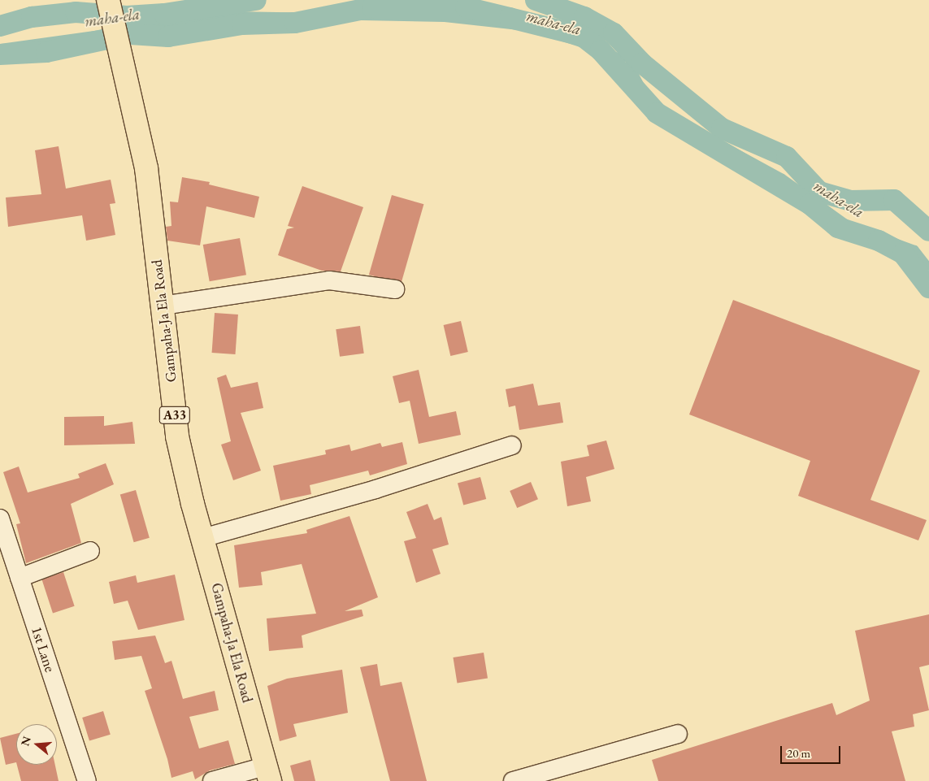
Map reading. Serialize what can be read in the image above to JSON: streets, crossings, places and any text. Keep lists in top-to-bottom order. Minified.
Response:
{"streets":{"highway":["Gampaha-Ja Ela Road","A33"],"street":["1st Lane"]},"water":["maha-ela"],"scale_bar":"20 m","north":"left"}
